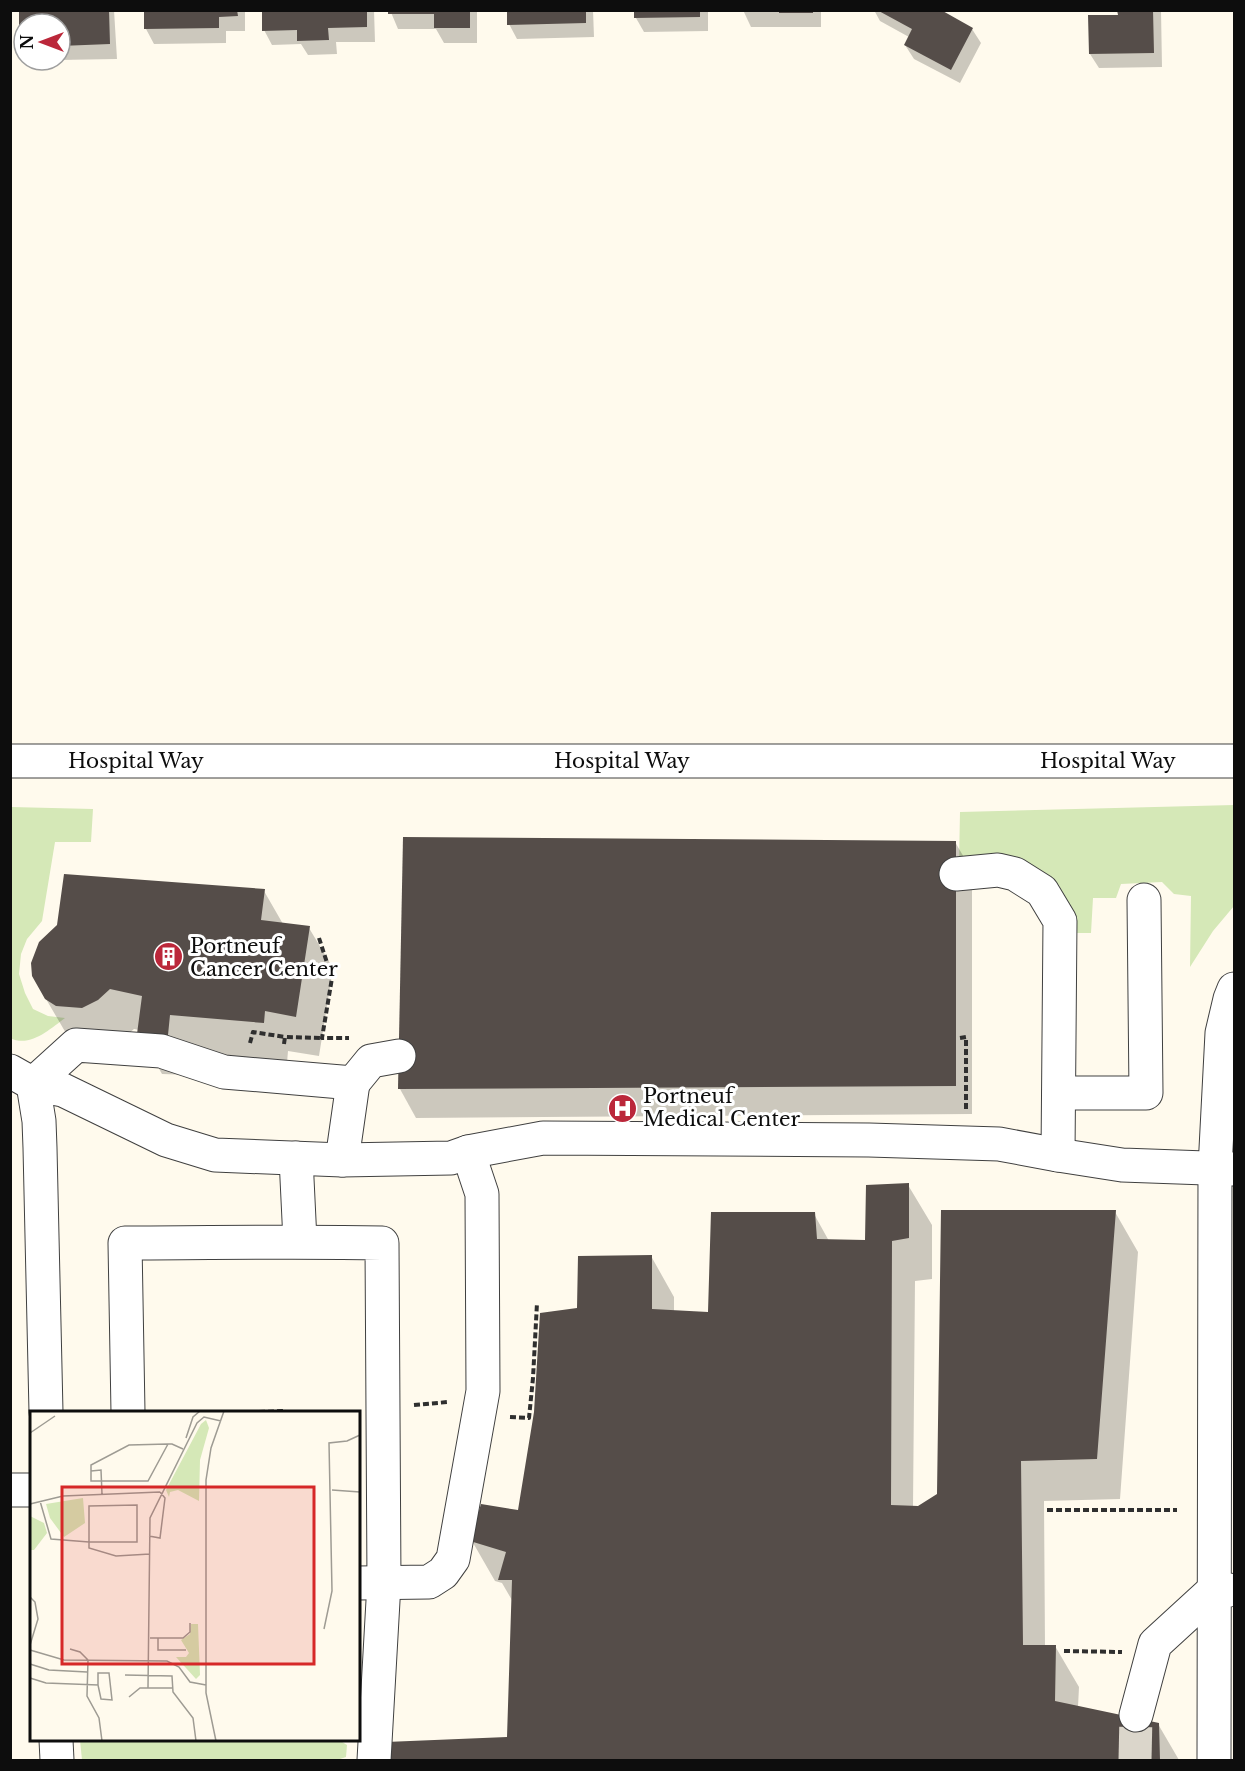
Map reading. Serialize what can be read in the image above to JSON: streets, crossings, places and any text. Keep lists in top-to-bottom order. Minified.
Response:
{"streets":{"street":["Hospital Way"]},"places":{"building":["Portneuf Cancer Center"],"hospital":["Portneuf Medical Center"]},"north":"left"}
